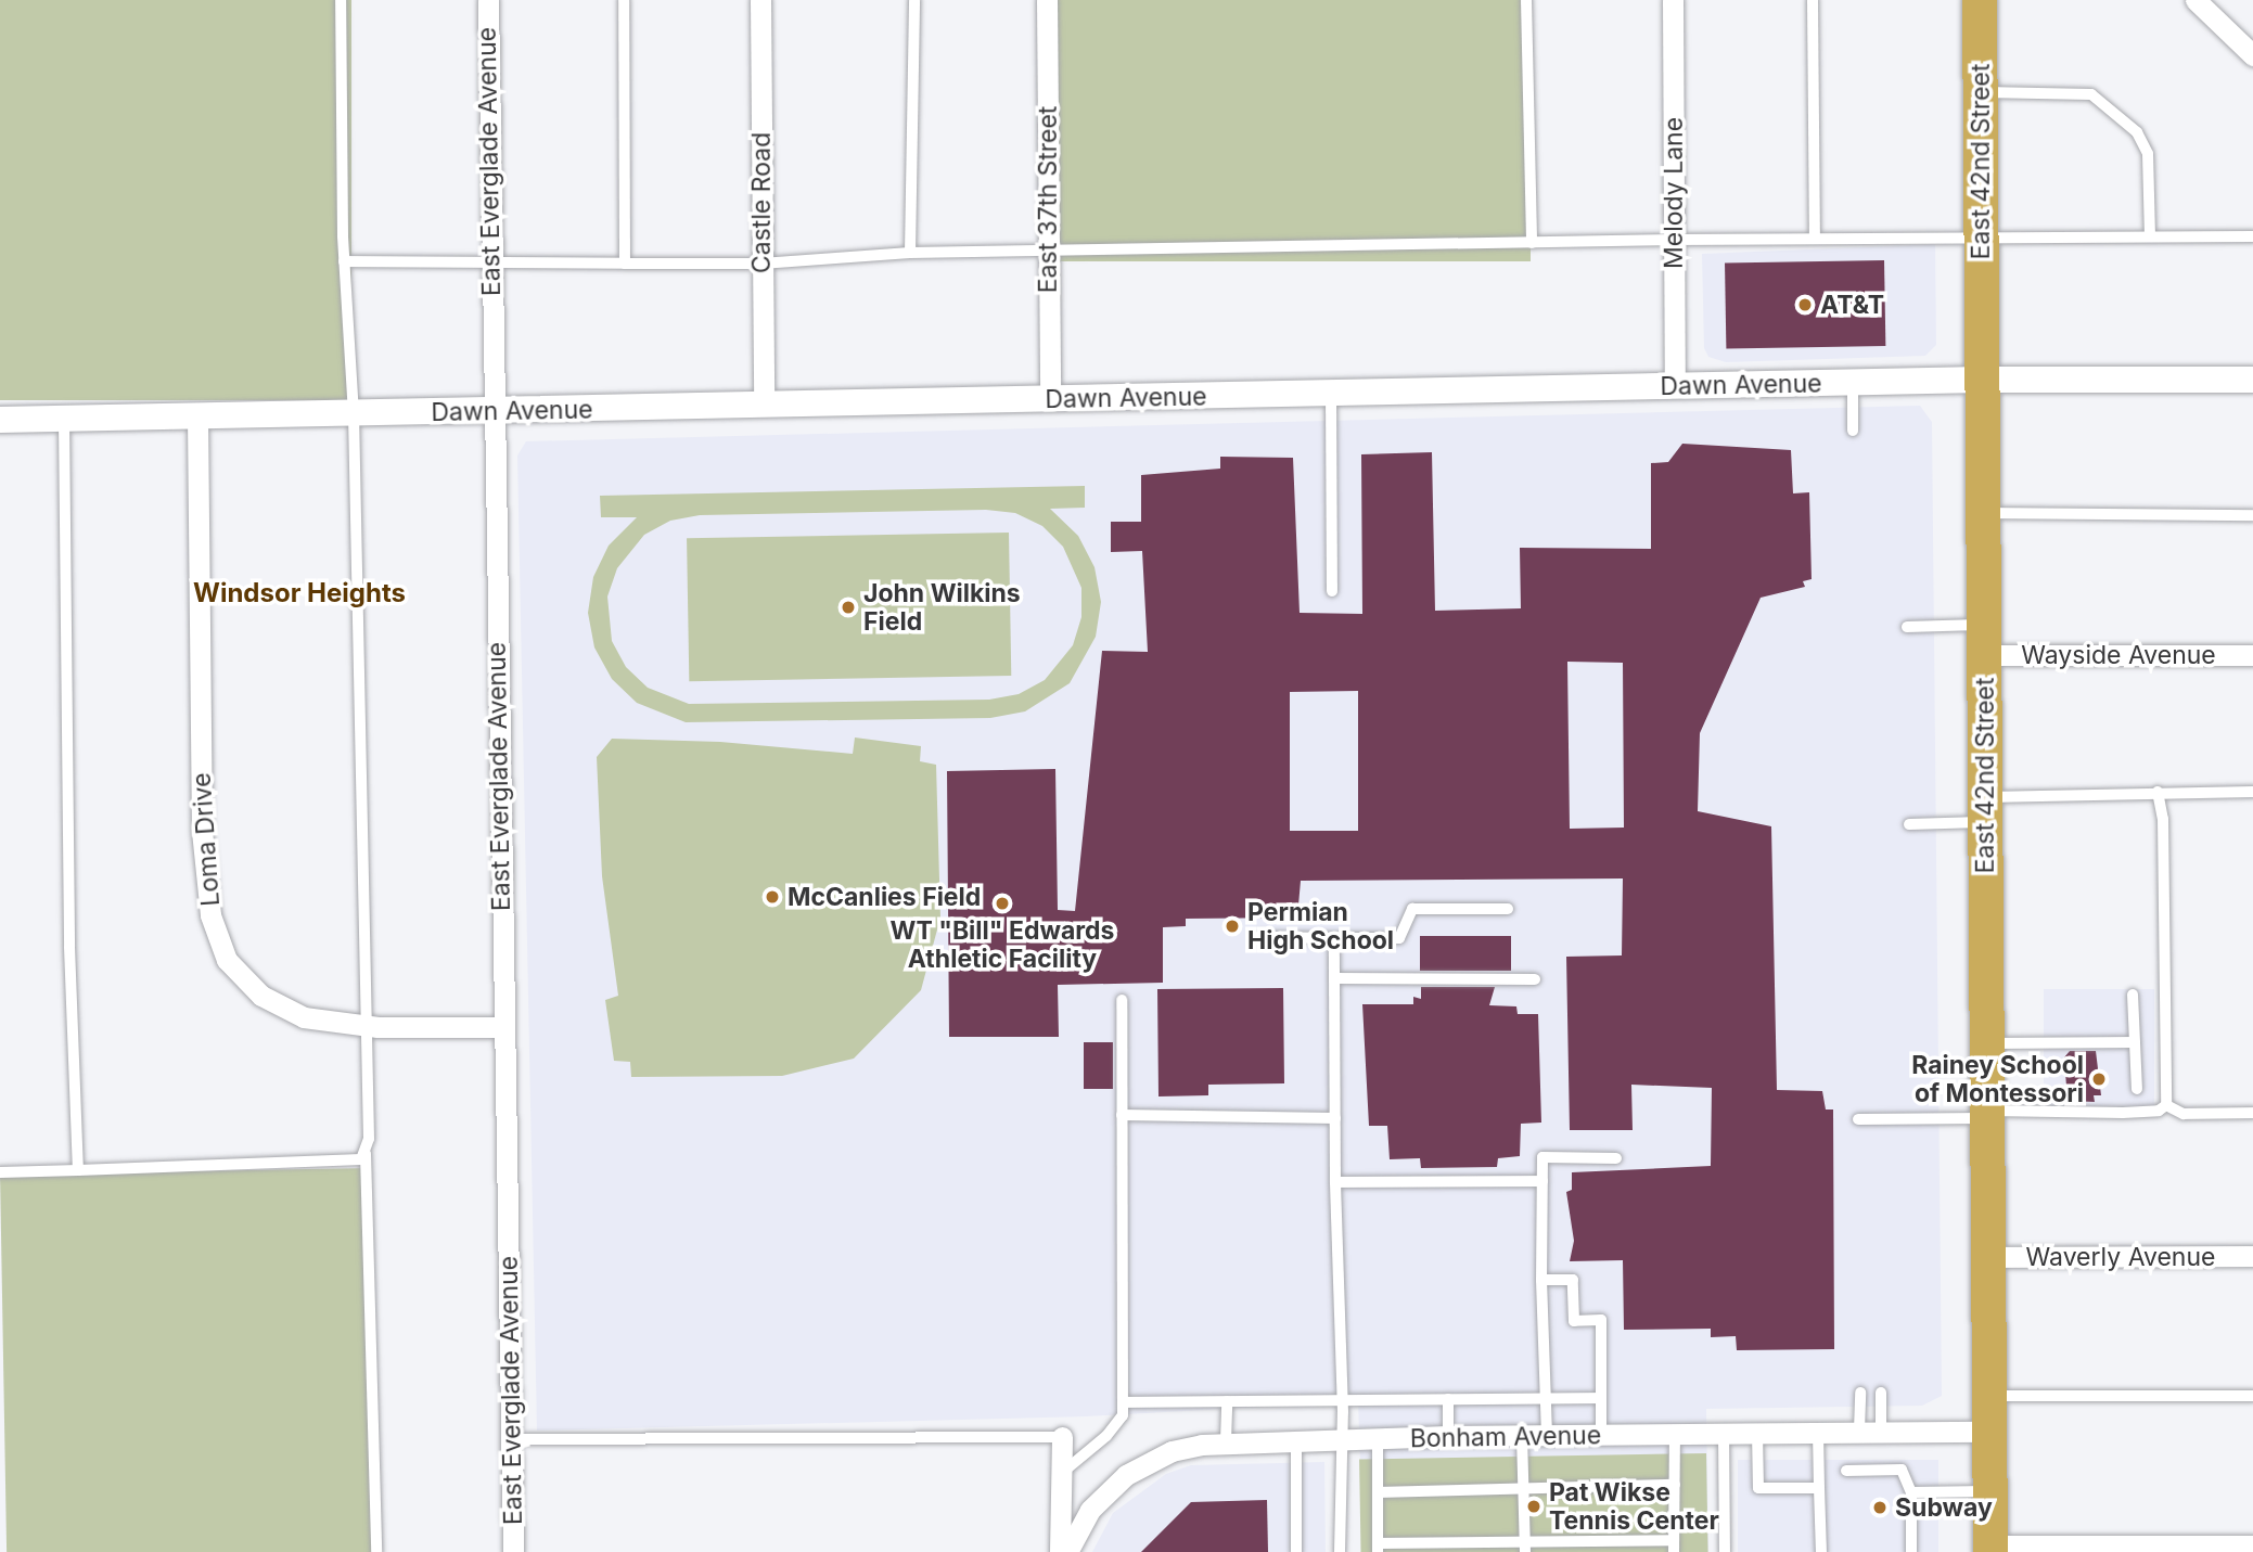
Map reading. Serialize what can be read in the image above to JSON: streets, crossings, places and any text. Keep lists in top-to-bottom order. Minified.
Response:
{"streets":{"highway":["East 42nd Street"],"street":["East Everglade Avenue","Melody Lane","East 37th Street","Castle Road","Dawn Avenue","Wayside Avenue","Loma Drive","Waverly Avenue","Bonham Avenue"]},"crossings":[["East Everglade Avenue","Dawn Avenue"],["East Everglade Avenue","Loma Drive"],["East 42nd Street","Dawn Avenue"],["East 42nd Street","Wayside Avenue"],["East 42nd Street","Waverly Avenue"],["East 42nd Street","Bonham Avenue"],["Melody Lane","Dawn Avenue"],["East 37th Street","Dawn Avenue"],["Castle Road","Dawn Avenue"],["Dawn Avenue","Loma Drive"]],"districts":["Windsor Heights"],"places":["AT&T","John Wilkins Field","McCanlies Field","WT \"Bill\" Edwards Athletic Facility","Permian High School","Rainey School of Montessori","Pat Wikse Tennis Center","Subway"]}
